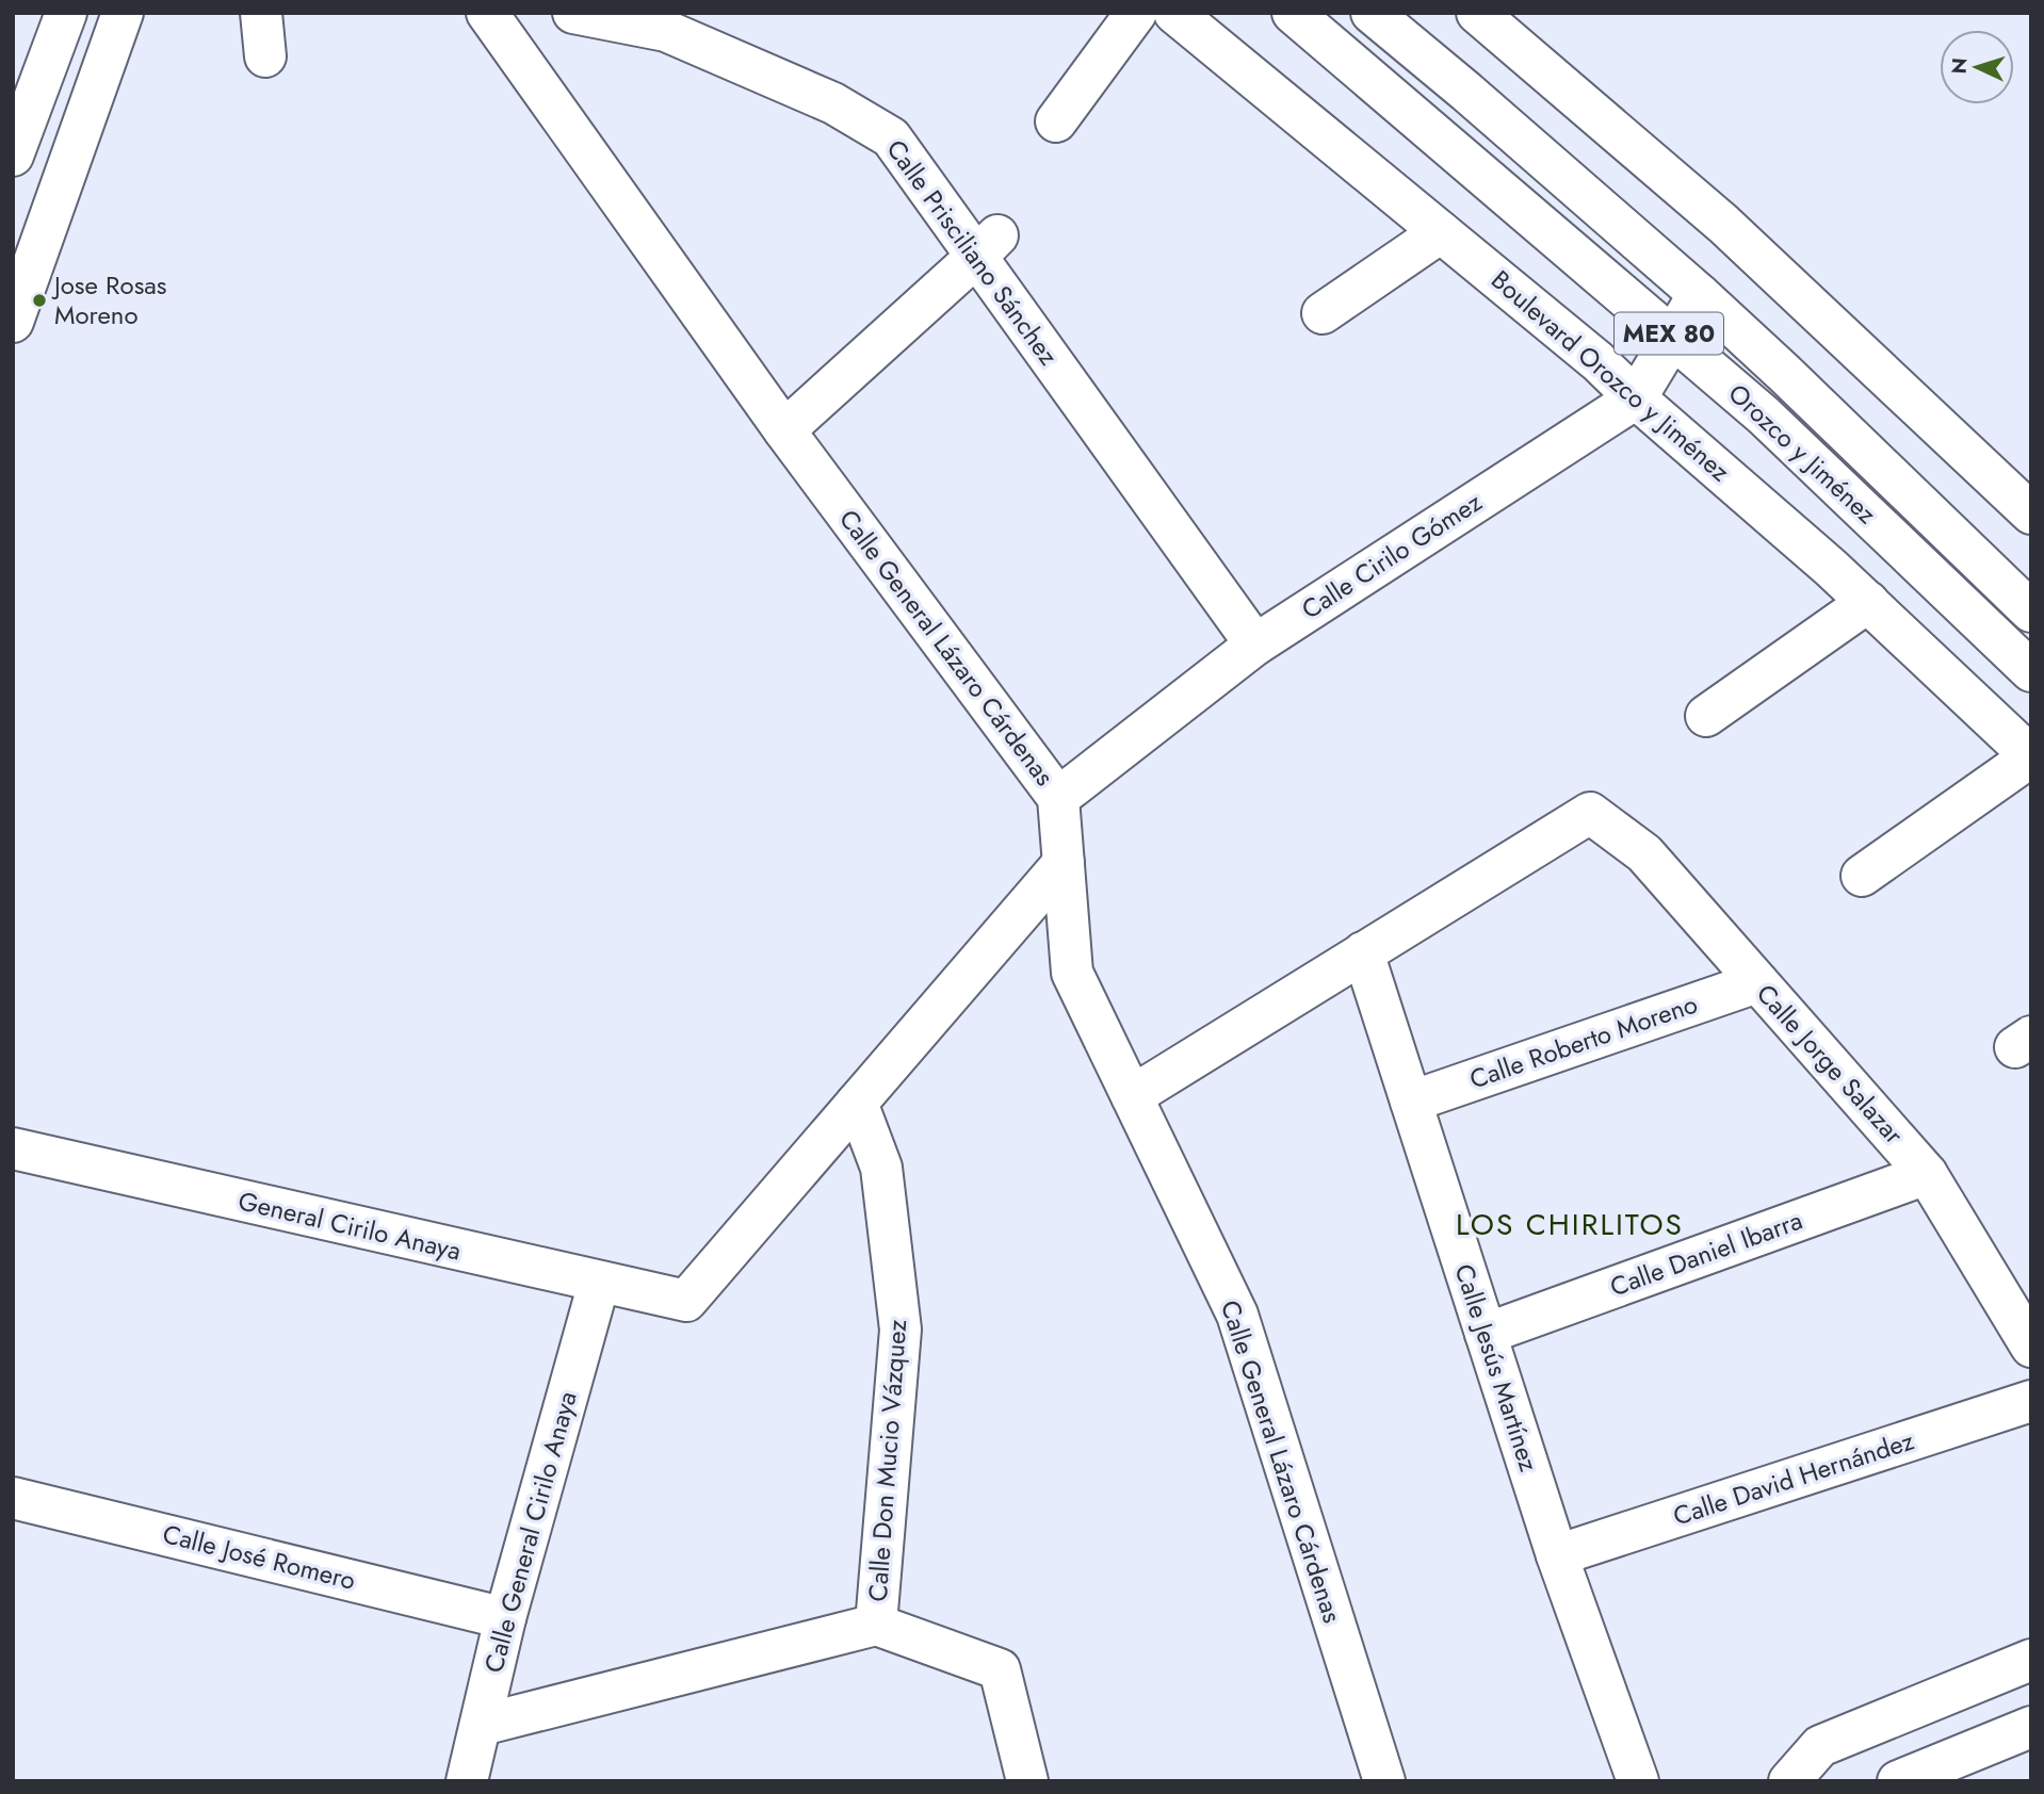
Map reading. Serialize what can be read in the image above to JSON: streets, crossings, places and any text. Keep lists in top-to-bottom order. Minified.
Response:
{"streets":{"main road":["Calle Prisciliano Sánchez","MEX 80","Boulevard Orozco y Jiménez","Orozco y Jiménez","Calle Cirilo Gómez","Calle General Lázaro Cárdenas","Calle Roberto Moreno","Calle Jorge Salazar","General Cirilo Anaya","Calle Daniel Ibarra","Calle Jesús Martínez","Calle Don Mucio Vázquez","Calle David Hernández","Calle General Cirilo Anaya","Calle José Romero"]},"crossings":[["Calle Prisciliano Sánchez","Calle Cirilo Gómez"],["Boulevard Orozco y Jiménez","Calle Cirilo Gómez"],["Orozco y Jiménez","Calle Cirilo Gómez"],["Calle Cirilo Gómez","Calle General Lázaro Cárdenas"],["Calle Roberto Moreno","Calle Jorge Salazar"],["Calle Roberto Moreno","Calle Jesús Martínez"],["Calle Jorge Salazar","Calle Daniel Ibarra"],["Calle Jorge Salazar","Calle Jesús Martínez"],["General Cirilo Anaya","Calle Don Mucio Vázquez"],["General Cirilo Anaya","Calle General Cirilo Anaya"],["Calle Daniel Ibarra","Calle Jesús Martínez"],["Calle Jesús Martínez","Calle David Hernández"],["Calle General Cirilo Anaya","Calle José Romero"]],"districts":["LOS CHIRLITOS"],"places":["Jose Rosas Moreno"],"north":"left"}
